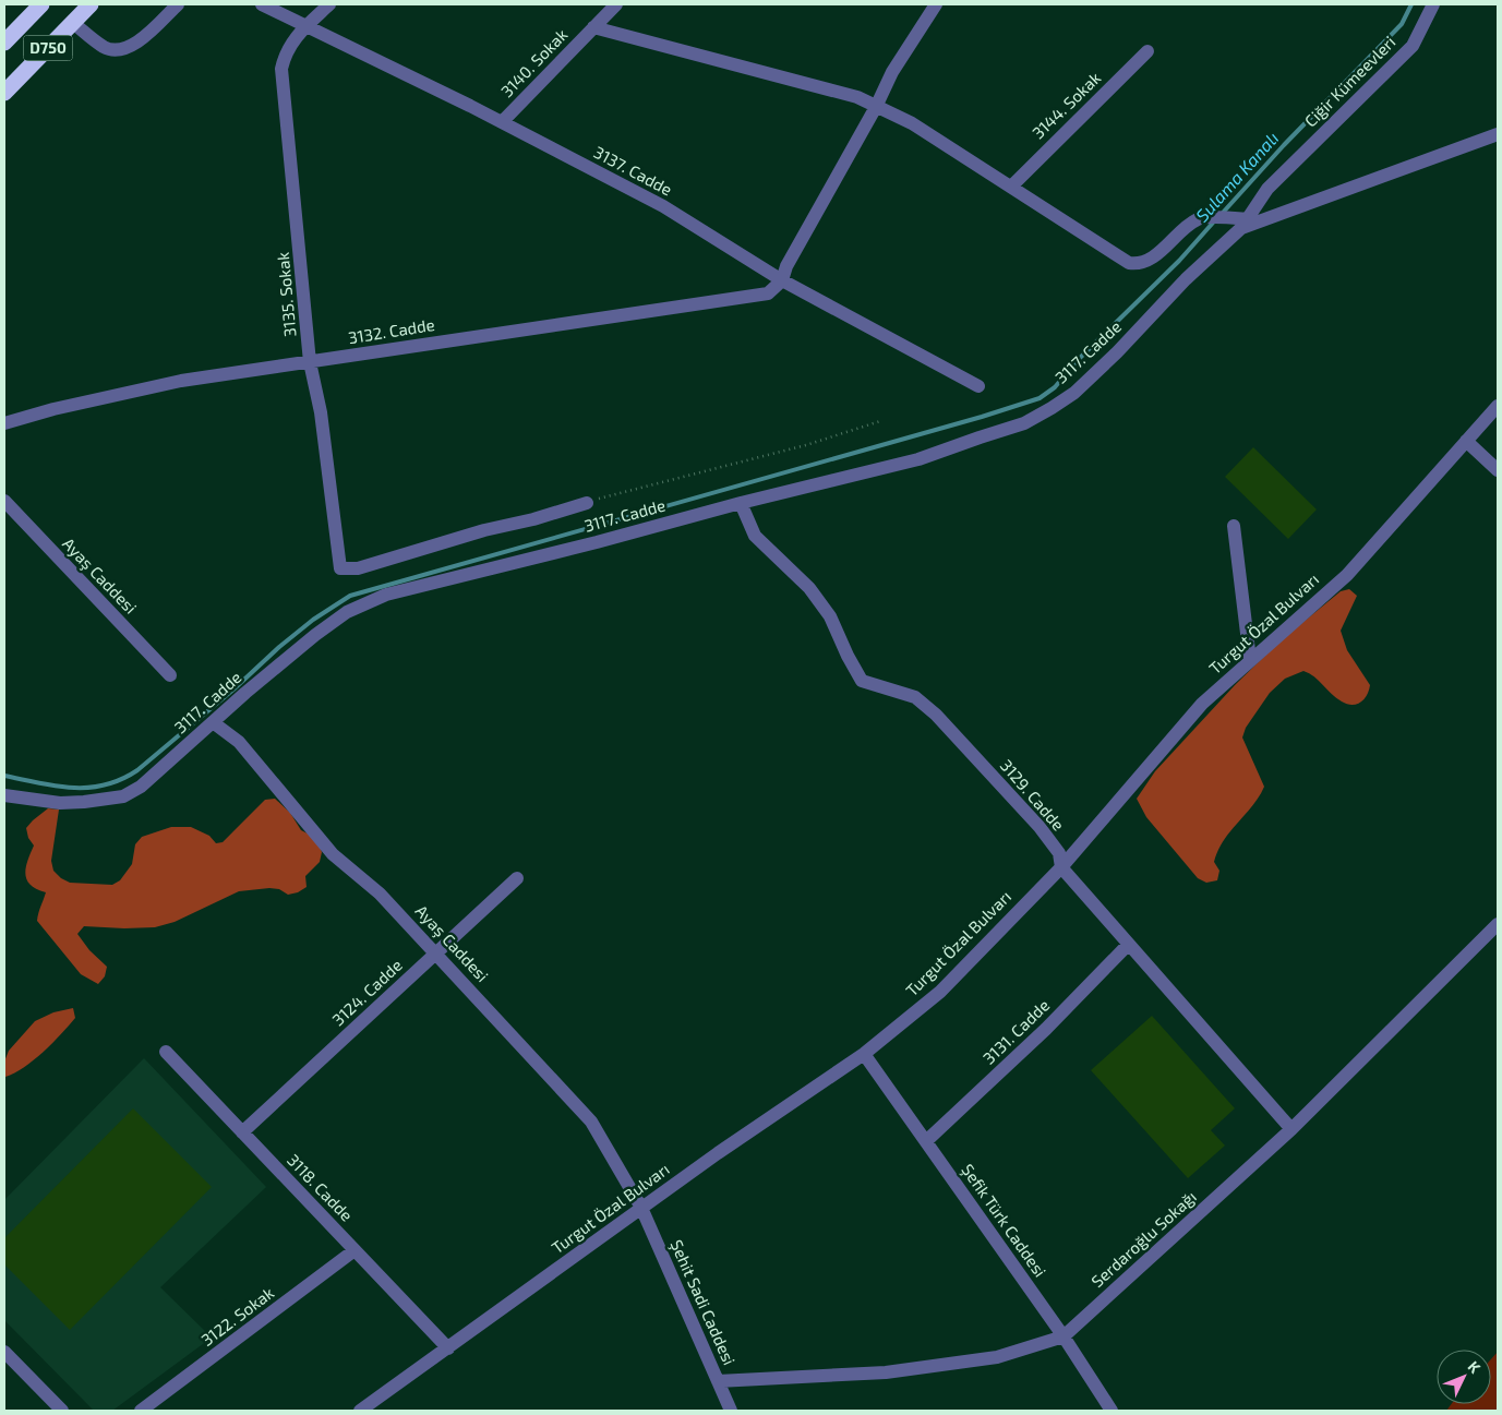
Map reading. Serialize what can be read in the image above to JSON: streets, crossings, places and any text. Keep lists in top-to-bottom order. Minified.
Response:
{"streets":{"highway":["D750"],"street":["3140. Sokak","Ciğir Kümeevleri","3144. Sokak","3137. Cadde","3135. Sokak","3132. Cadde","3117. Cadde","Ayaş Caddesi","Turgut Özal Bulvarı","3129. Cadde","3124. Cadde","3131. Cadde","3118. Cadde","Şefik Türk Caddesi","Serdaroğlu Sokağı","Şehit Sadi Caddesi","3122. Sokak"]},"crossings":[["3140. Sokak","3137. Cadde"],["Ciğir Kümeevleri","3117. Cadde"],["3137. Cadde","3135. Sokak"],["3137. Cadde","3132. Cadde"],["3135. Sokak","3132. Cadde"],["3117. Cadde","Ayaş Caddesi"],["3117. Cadde","3129. Cadde"],["Ayaş Caddesi","Turgut Özal Bulvarı"],["Ayaş Caddesi","3124. Cadde"],["Ayaş Caddesi","Şehit Sadi Caddesi"],["Turgut Özal Bulvarı","3129. Cadde"],["Turgut Özal Bulvarı","3118. Cadde"],["Turgut Özal Bulvarı","Şefik Türk Caddesi"],["Turgut Özal Bulvarı","Şehit Sadi Caddesi"],["3129. Cadde","3131. Cadde"],["3129. Cadde","Serdaroğlu Sokağı"],["3124. Cadde","3118. Cadde"],["3131. Cadde","Şefik Türk Caddesi"],["3118. Cadde","3122. Sokak"],["Şefik Türk Caddesi","Serdaroğlu Sokağı"],["Serdaroğlu Sokağı","Şehit Sadi Caddesi"]],"water":["Sulama Kanalı"],"north":"top right"}
